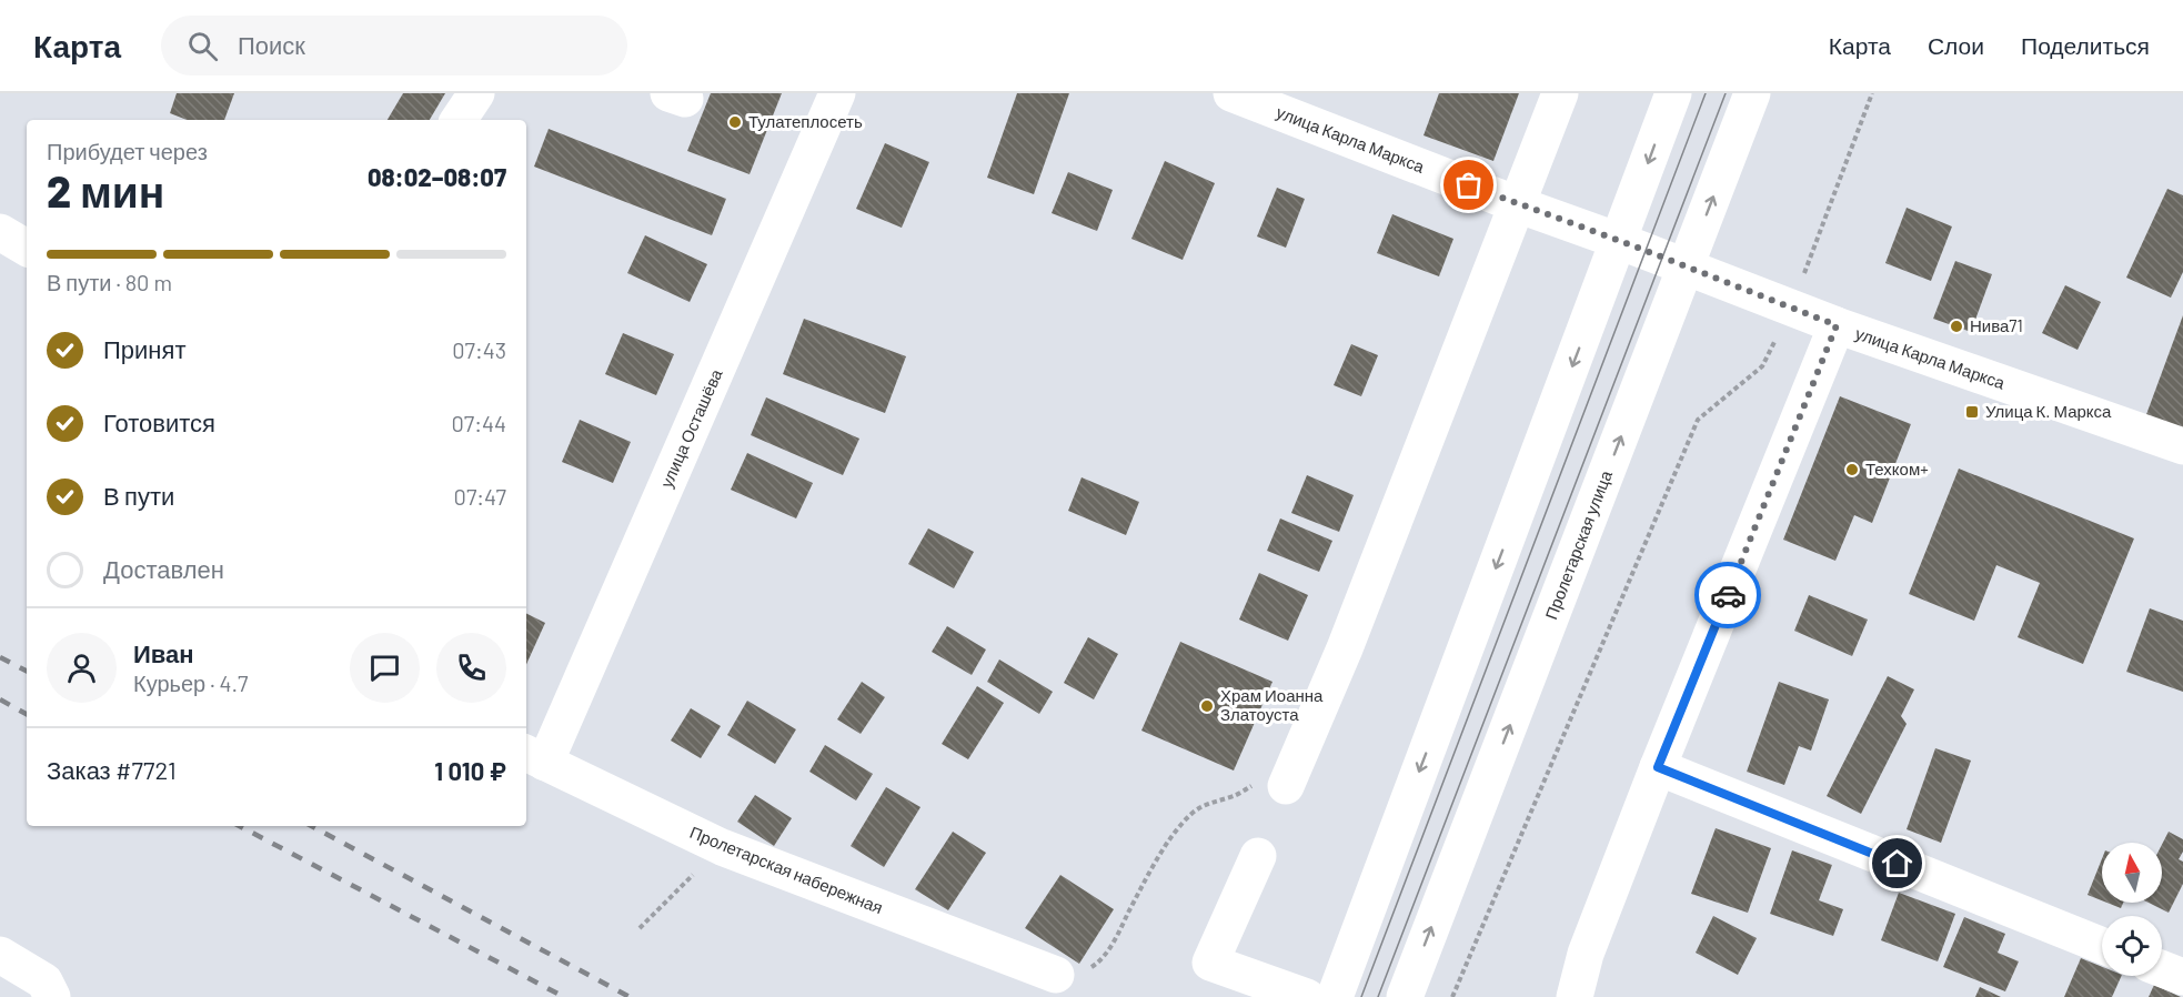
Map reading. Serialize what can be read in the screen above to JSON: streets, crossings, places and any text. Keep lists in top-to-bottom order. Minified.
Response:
{"streets":{"street":["улица Карла Маркса","улица Осташёва","Пролетарская улица","Пролетарская набережная"]},"crossings":[["улица Карла Маркса","Пролетарская улица"],["улица Осташёва","Пролетарская набережная"]],"places":{"other":["Тулатеплосеть","Нива71","Техком+","Храм Иоанна Златоуста"],"transit":["Улица К. Маркса"]},"north":"top","page":{"header":"Карта","search":"Поиск","nav":["Карта","Слои","Поделиться"],"heading":["2 мин","Прибудет через","08:02–08:07"],"panel":["Иван","Курьер · 4.7","Заказ #7721","1 010 ₽"],"bar":"В пути · 80 m","list":[["Принят","07:43"],["Готовится","07:44"],["В пути","07:47"],"Доставлен"]}}
